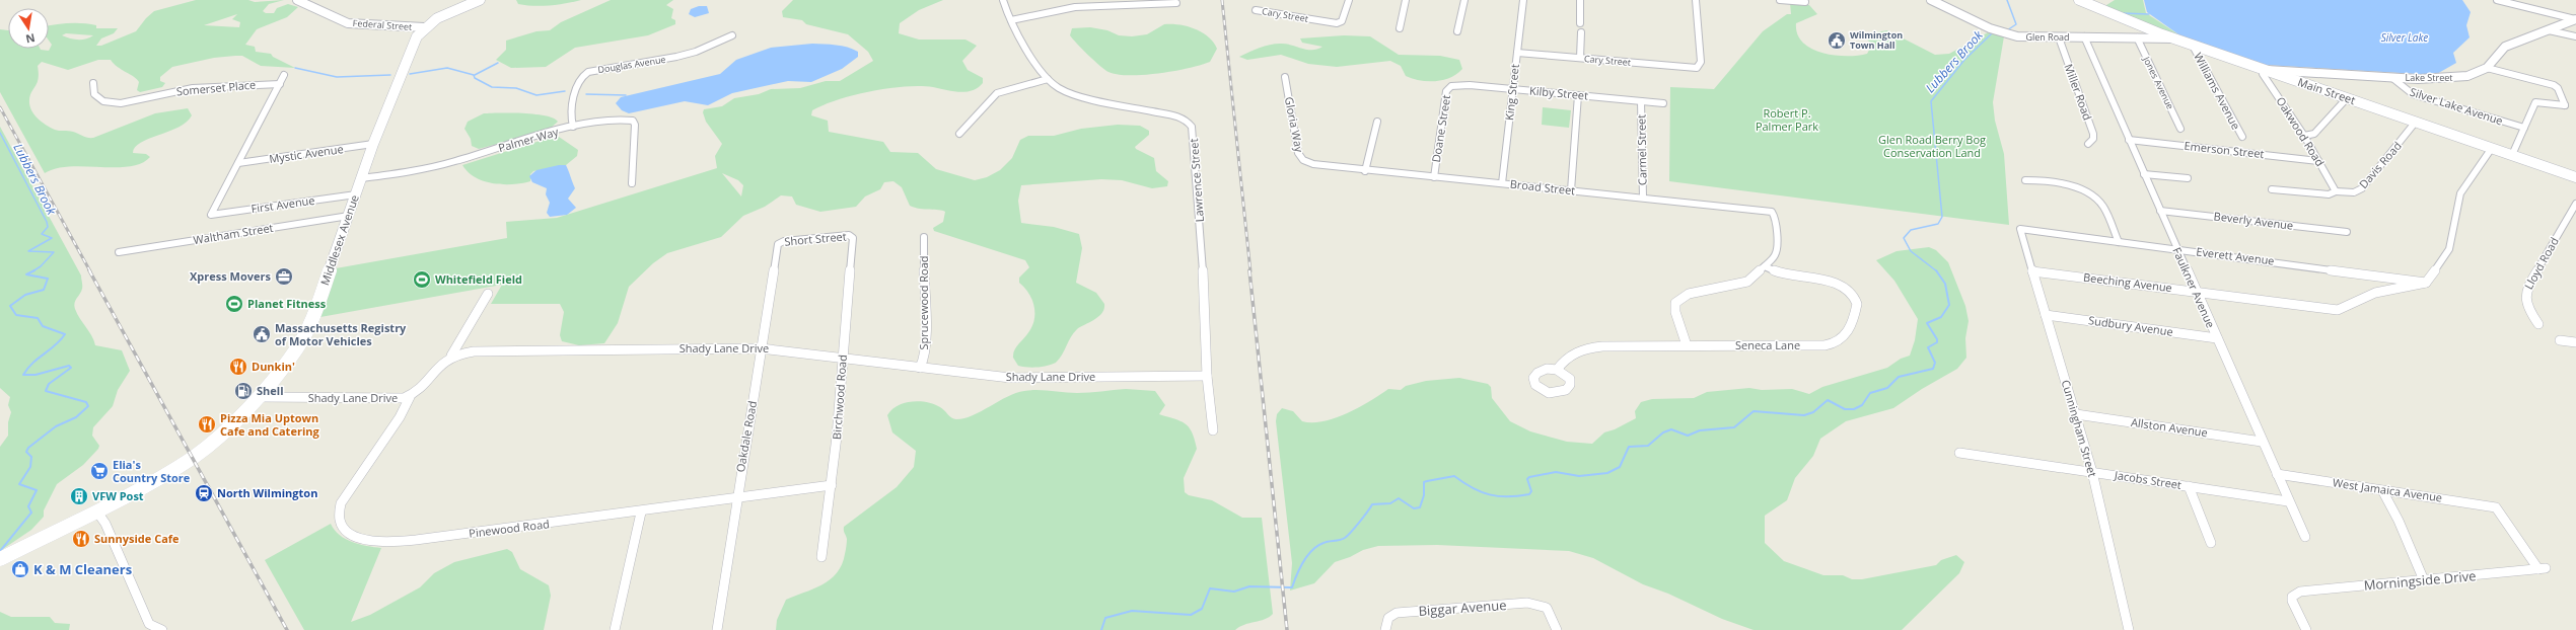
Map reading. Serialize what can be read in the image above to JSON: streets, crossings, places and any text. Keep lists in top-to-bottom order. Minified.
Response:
{"streets":{"main road":["Main Street","Middlesex Avenue"],"street":["Cary Street","Federal Street","Glen Road","Douglas Avenue","Lake Street","Jones Avenue","Somerset Place","Williams Avenue","King Street","Miller Road","Kilby Street","Silver Lake Avenue","Gloria Way","Doane Street","Oakwood Road","Palmer Way","Carmel Street","Emerson Street","Mystic Avenue","Davis Road","Lawrence Street","Broad Street","First Avenue","Beverly Avenue","Waltham Street","Short Street","Everett Avenue","Lloyd Road","Beeching Avenue","Faulkner Avenue","Sprucewood Road","Sudbury Avenue","Seneca Lane","Shady Lane Drive","Birchwood Road","Allston Avenue","Cunningham Street","Oakdale Road","Jacobs Street","West Jamaica Avenue","Pinewood Road","Morningside Drive","Biggar Avenue"]},"crossings":[["Cary Street","King Street"],["Federal Street","Middlesex Avenue"],["Glen Road","Jones Avenue"],["Glen Road","Main Street"],["Glen Road","Miller Road"],["Glen Road","Faulkner Avenue"],["Douglas Avenue","Palmer Way"],["Lake Street","Main Street"],["Lake Street","Silver Lake Avenue"],["Lake Street","Oakwood Road"],["Williams Avenue","Main Street"],["Main Street","Oakwood Road"],["Main Street","Davis Road"],["King Street","Kilby Street"],["King Street","Broad Street"],["Kilby Street","Doane Street"],["Kilby Street","Carmel Street"],["Gloria Way","Broad Street"],["Doane Street","Broad Street"],["Oakwood Road","Emerson Street"],["Oakwood Road","Davis Road"],["Palmer Way","Middlesex Avenue"],["Carmel Street","Broad Street"],["Emerson Street","Faulkner Avenue"],["Mystic Avenue","First Avenue"],["Mystic Avenue","Middlesex Avenue"],["Lawrence Street","Shady Lane Drive"],["Broad Street","Seneca Lane"],["First Avenue","Middlesex Avenue"],["Beverly Avenue","Faulkner Avenue"],["Waltham Street","Middlesex Avenue"],["Short Street","Birchwood Road"],["Short Street","Oakdale Road"],["Middlesex Avenue","Shady Lane Drive"],["Everett Avenue","Beeching Avenue"],["Everett Avenue","Faulkner Avenue"],["Everett Avenue","Cunningham Street"],["Beeching Avenue","Faulkner Avenue"],["Beeching Avenue","Cunningham Street"],["Faulkner Avenue","Sudbury Avenue"],["Faulkner Avenue","Allston Avenue"],["Faulkner Avenue","Jacobs Street"],["Faulkner Avenue","West Jamaica Avenue"],["Sprucewood Road","Shady Lane Drive"],["Sudbury Avenue","Cunningham Street"],["Shady Lane Drive","Birchwood Road"],["Shady Lane Drive","Oakdale Road"],["Shady Lane Drive","Pinewood Road"],["Birchwood Road","Pinewood Road"],["Allston Avenue","Cunningham Street"],["Cunningham Street","Jacobs Street"],["Oakdale Road","Pinewood Road"],["West Jamaica Avenue","Morningside Drive"]],"water":["Silver Lake","Lubbers Brook"],"parks":["Robert P. Palmer Park","Glen Road Berry Bog Conservation Land"],"places":{"public building":["Wilmington Town Hall","Massachusetts Registry of Motor Vehicles"],"office":["Xpress Movers"],"sports":["Whitefield Field","Planet Fitness"],"restaurant":["Dunkin'","Pizza Mia Uptown Cafe and Catering","Sunnyside Cafe"],"fuel station":["Shell"],"supermarket":["Elia's Country Store"],"station":["North Wilmington"],"building":["VFW Post"],"shop":["K & M Cleaners"]},"north":"bottom"}
